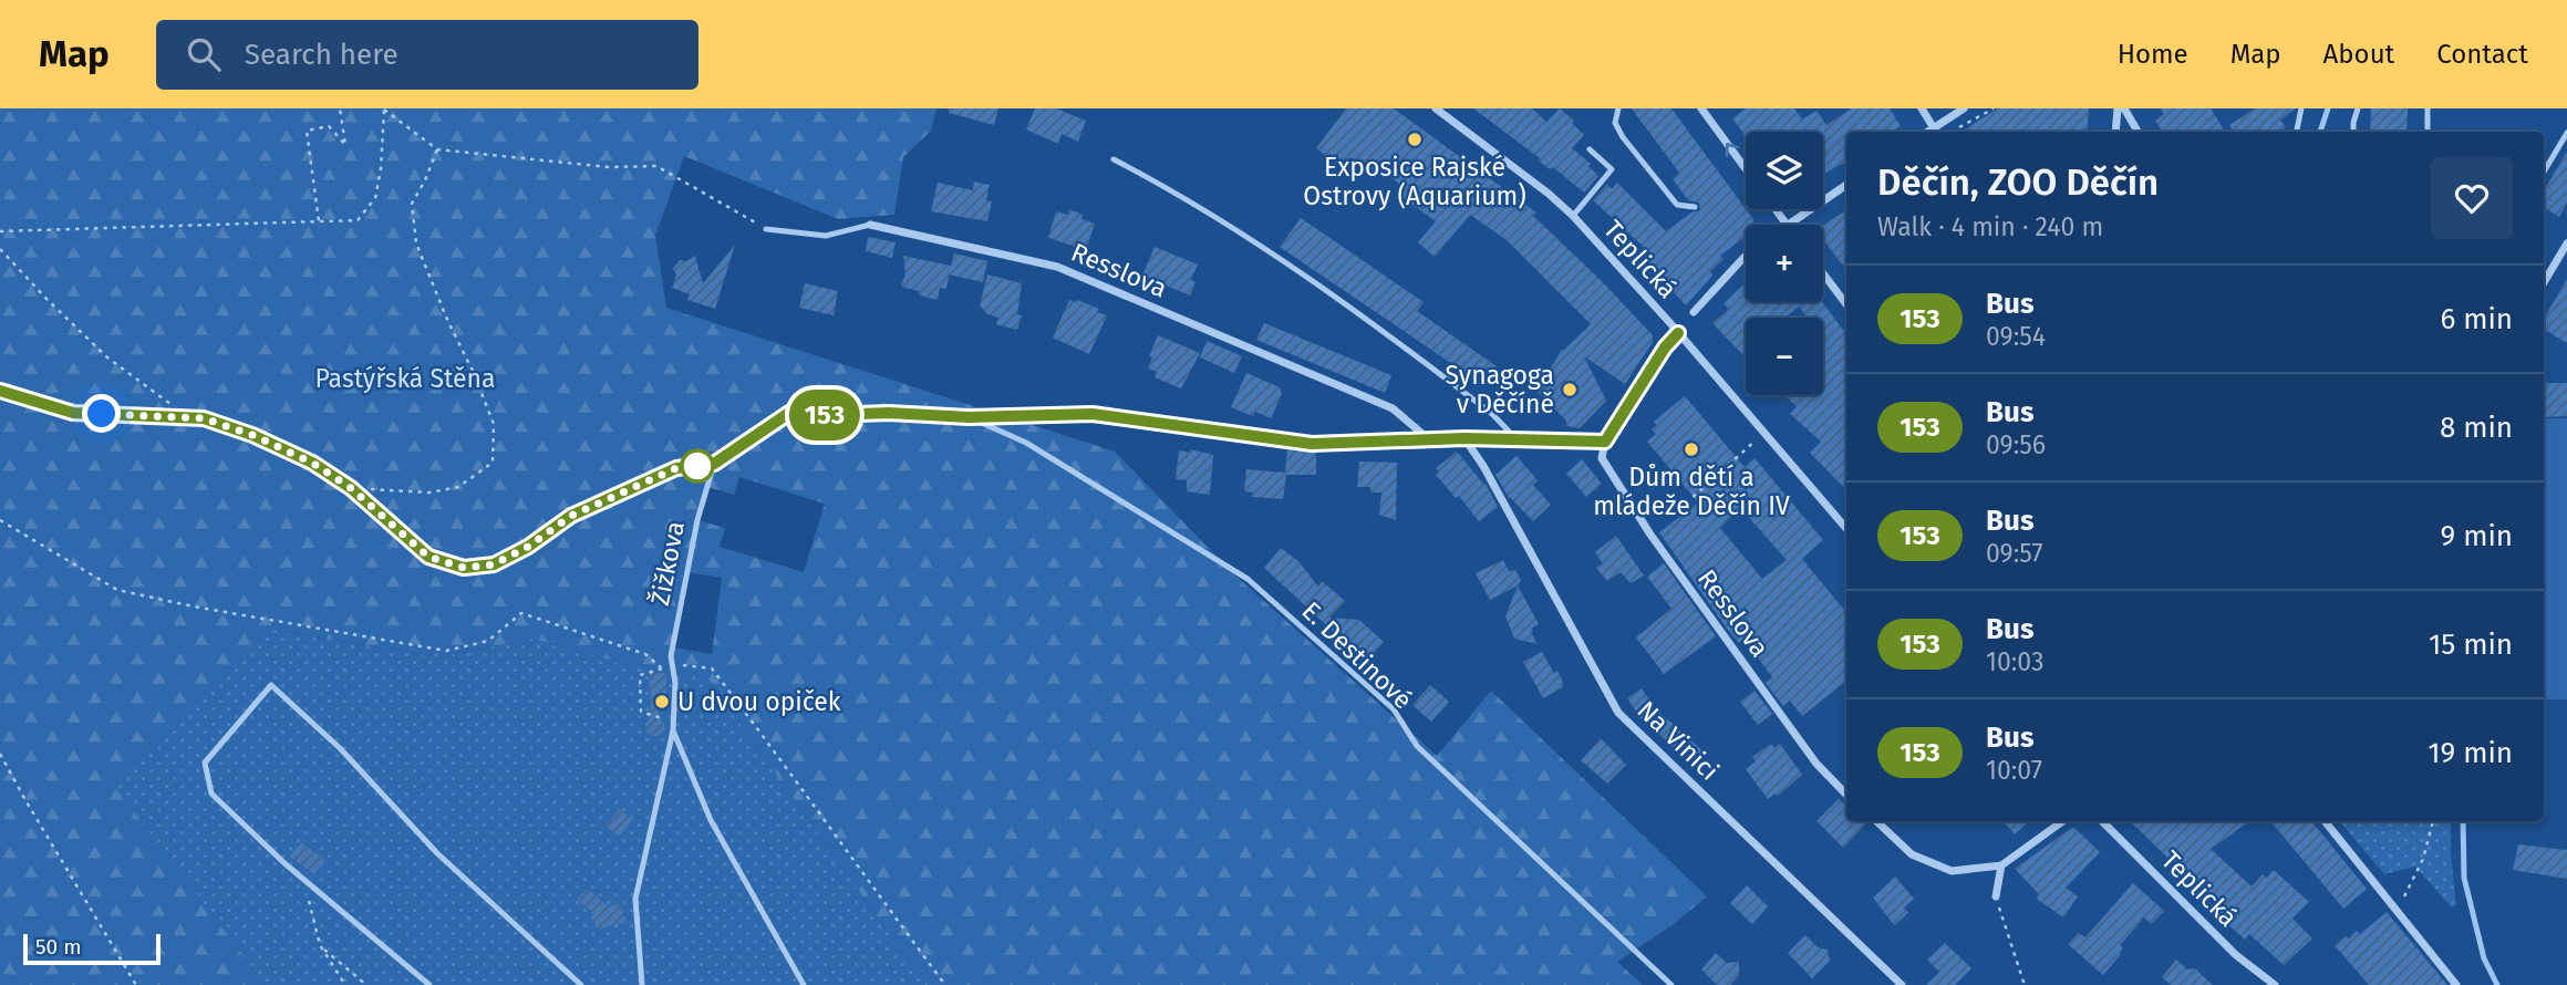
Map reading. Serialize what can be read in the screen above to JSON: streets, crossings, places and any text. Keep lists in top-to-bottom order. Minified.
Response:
{"streets":{"street":["Teplická","Resslova","Na Vinici"],"lane":["Žižkova","E. Destinové"]},"parks":["Pastýřská Stěna"],"places":["Exposice Rajské Ostrovy (Aquarium)","Synagoga v Děčíně","Dům dětí a mládeže Děčín IV","U dvou opiček"],"lines":["bus line 153"],"scale_bar":"50 m","page":{"header":"Map","search":"Search here","nav":["Home","Map","About","Contact"],"on_map":"153","map_buttons":["+","−"],"heading":["Děčín, ZOO Děčín","Walk · 4 min · 240 m"],"list":[{"mark":"153","name":"Bus","note":"09:54","value":"6 min"},{"mark":"153","name":"Bus","note":"09:56","value":"8 min"},{"mark":"153","name":"Bus","note":"09:57","value":"9 min"},{"mark":"153","name":"Bus","note":"10:03","value":"15 min"},{"mark":"153","name":"Bus","note":"10:07","value":"19 min"}],"scale":"50 m"}}
